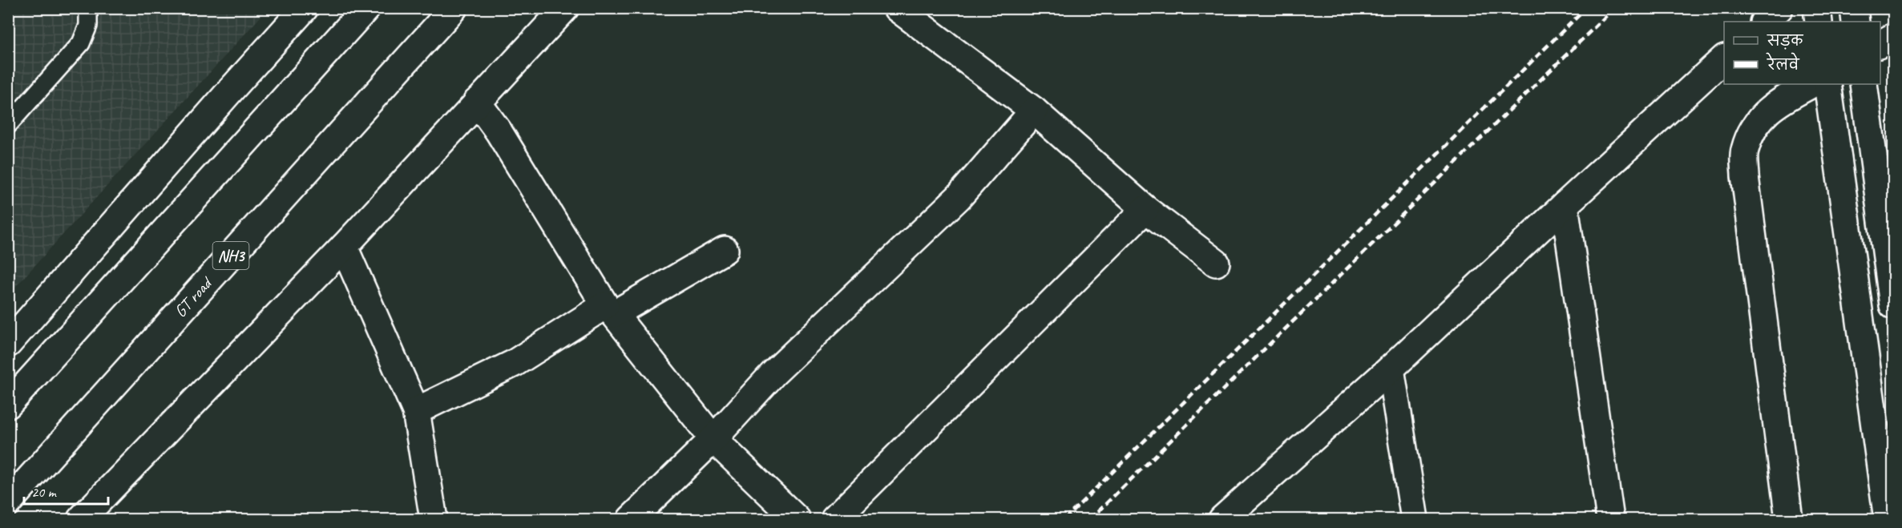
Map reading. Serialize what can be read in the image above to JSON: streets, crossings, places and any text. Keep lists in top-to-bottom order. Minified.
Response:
{"streets":{"main road":["NH3","GT road"]},"legend":["सड़क","रेलवे"],"scale_bar":"20 m"}
